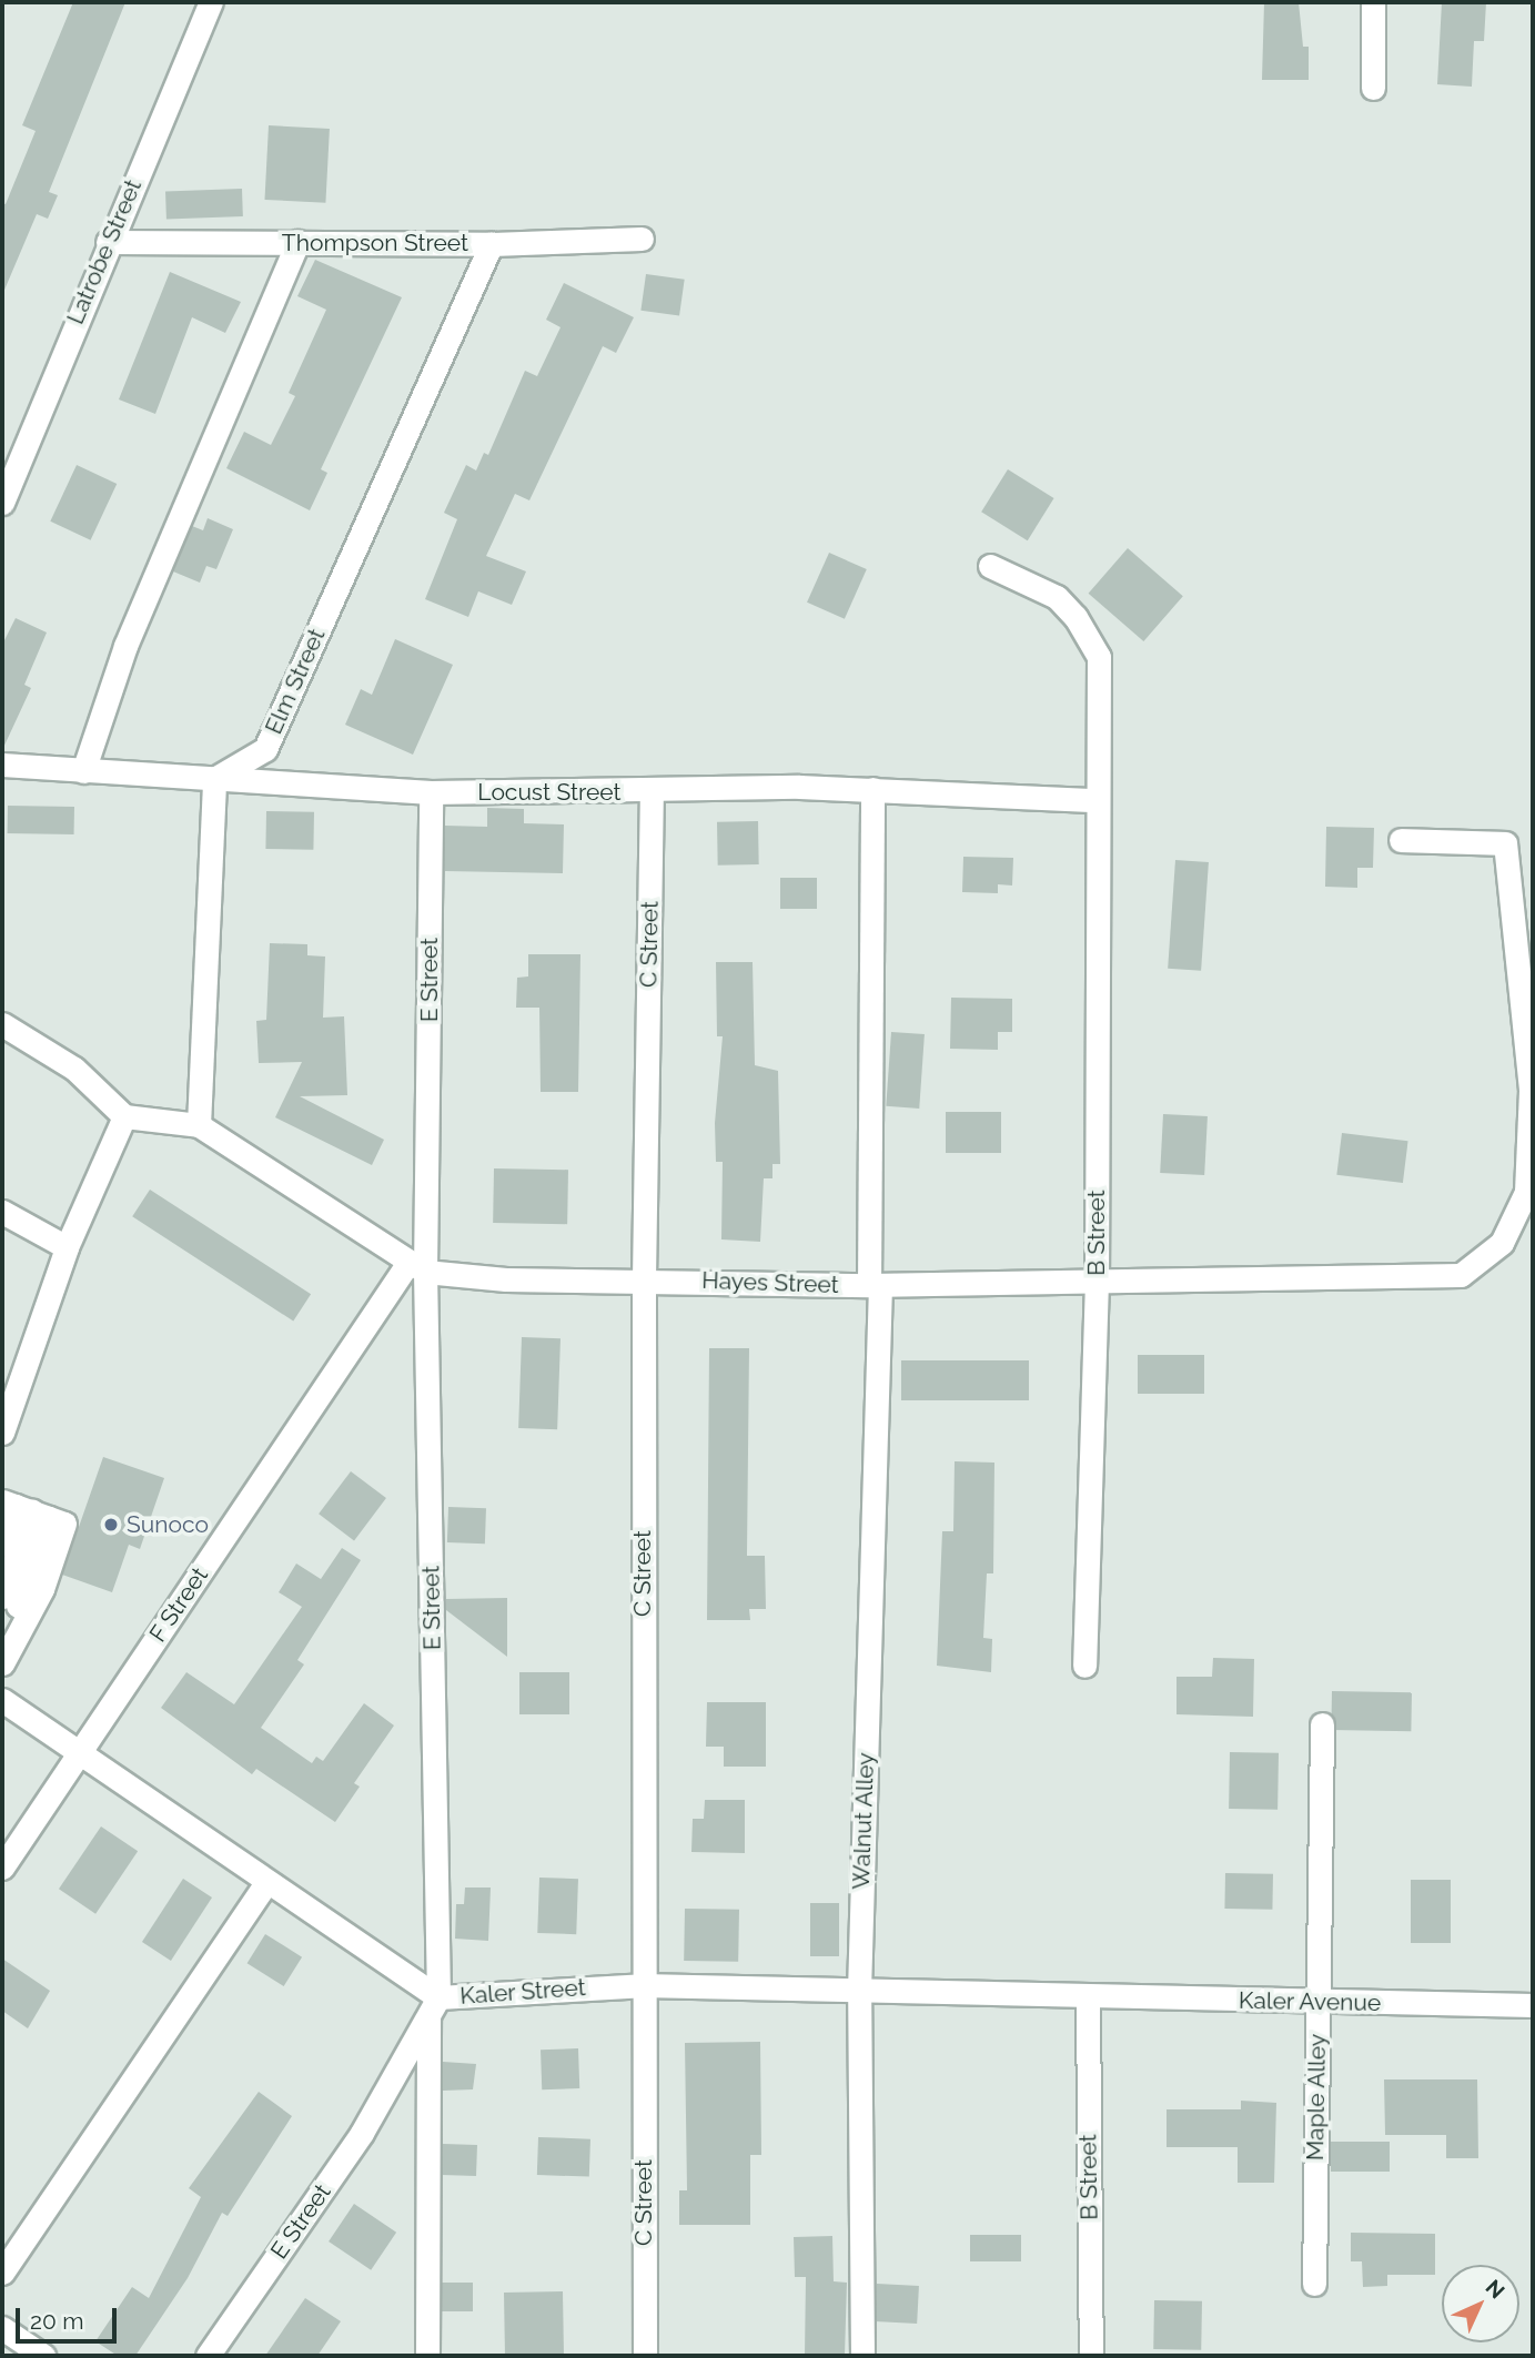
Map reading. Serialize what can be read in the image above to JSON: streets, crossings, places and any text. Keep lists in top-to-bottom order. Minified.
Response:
{"streets":{"street":["Thompson Street","Latrobe Street","Elm Street","Locust Street","C Street","E Street","B Street","Hayes Street","F Street","Walnut Alley","Kaler Street","Kaler Avenue","Maple Alley"]},"crossings":[["Thompson Street","Latrobe Street"],["Thompson Street","Elm Street"],["Elm Street","Locust Street"],["Locust Street","C Street"],["Locust Street","E Street"],["Locust Street","B Street"],["Locust Street","Walnut Alley"],["C Street","Hayes Street"],["C Street","Kaler Street"],["E Street","Hayes Street"],["E Street","F Street"],["E Street","Kaler Street"],["B Street","Hayes Street"],["B Street","Kaler Street"],["B Street","Kaler Avenue"],["Hayes Street","F Street"],["Hayes Street","Walnut Alley"],["F Street","Kaler Street"],["Walnut Alley","Kaler Street"],["Kaler Street","Kaler Avenue"],["Kaler Avenue","Maple Alley"]],"places":["Sunoco"],"scale_bar":"20 m","north":"top right"}
